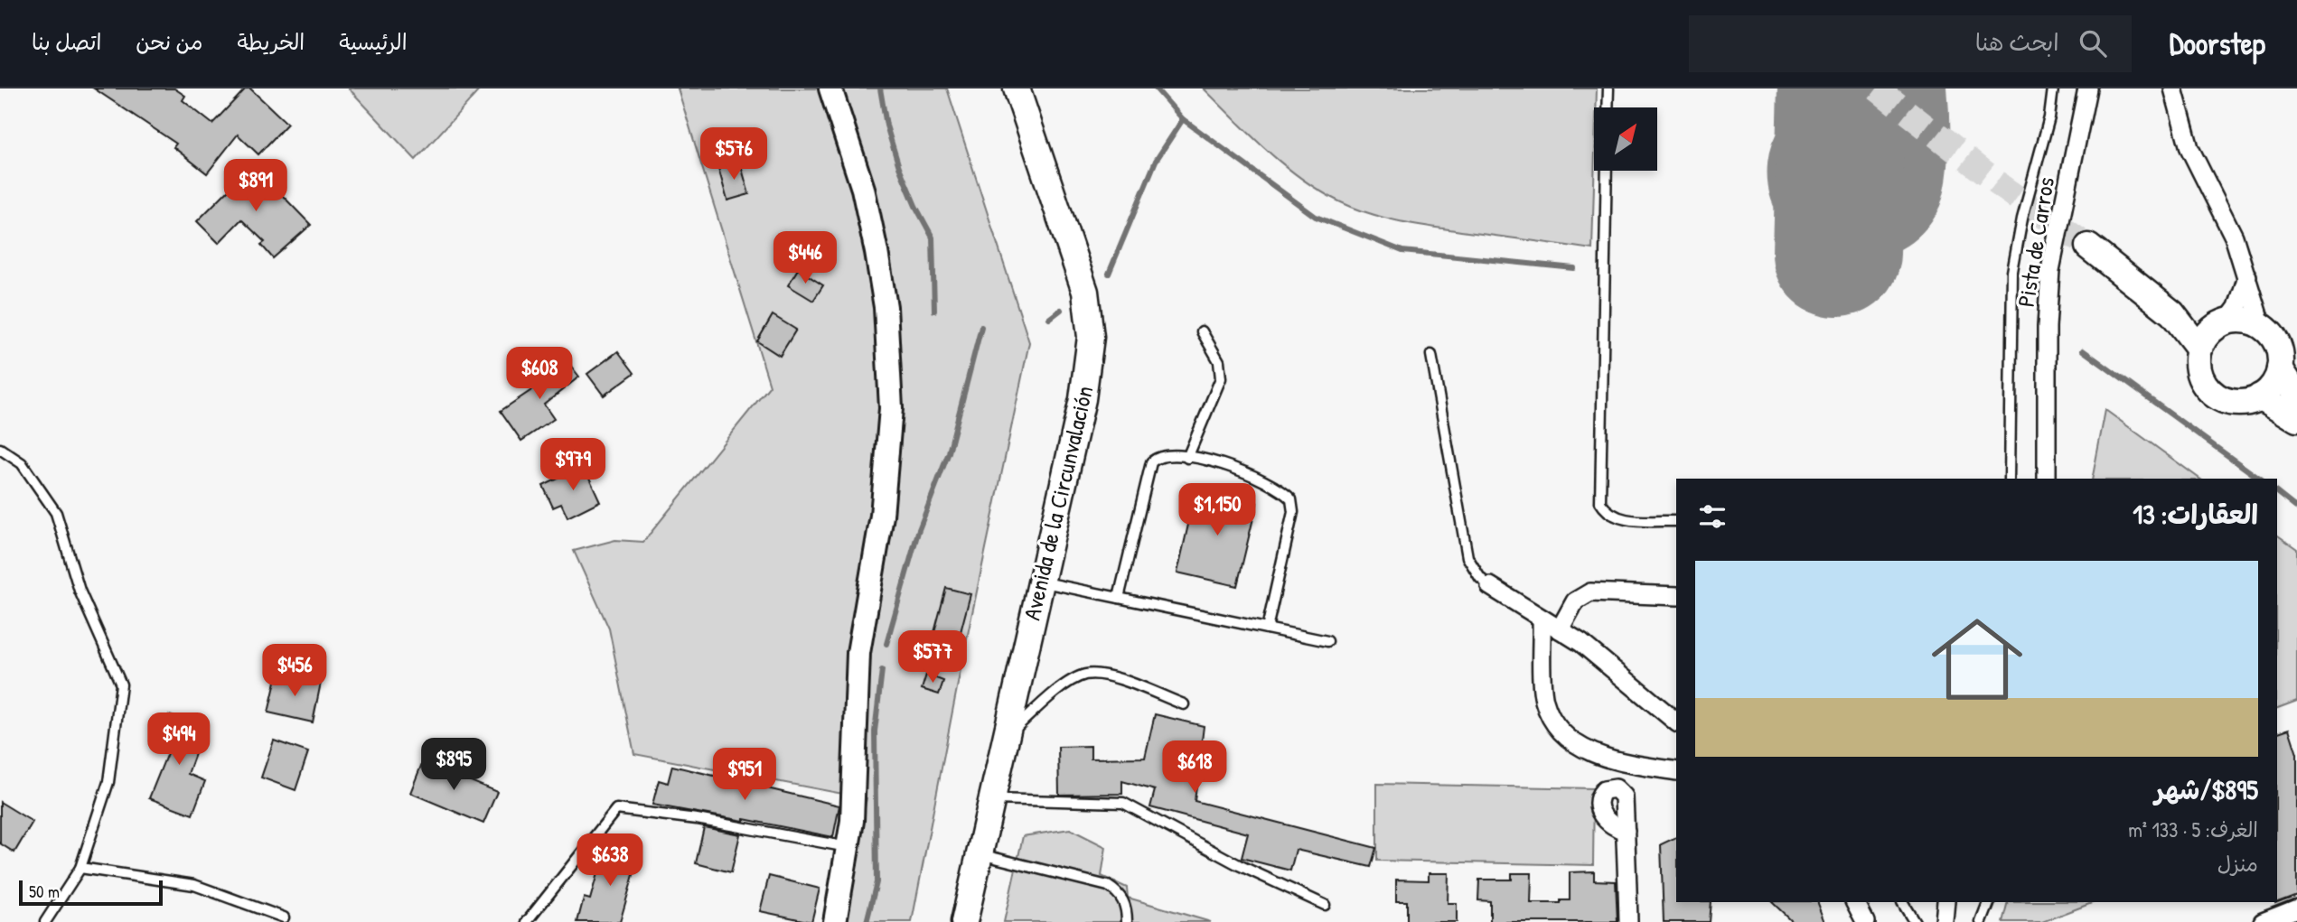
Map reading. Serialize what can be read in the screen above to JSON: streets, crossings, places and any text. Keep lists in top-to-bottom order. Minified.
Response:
{"streets":{"main road":["Avenida de la Circunvalación"],"street":["Pista de Carros"]},"scale_bar":"50 m","north":"top right","page":{"header":"Doorstep","search":"ابحث هنا","nav":["الرئيسية","الخريطة","من نحن","اتصل بنا"],"price":["$576","$891","$446","$608","$979","$1,150","$577","$456","$494","$895","$618","$951","$638"],"heading":"العقارات: 13","list":[{"name":"$895/شهر","note":"الغرف: 5 · 133 m² · منزل"}],"scale":"50 m"}}
